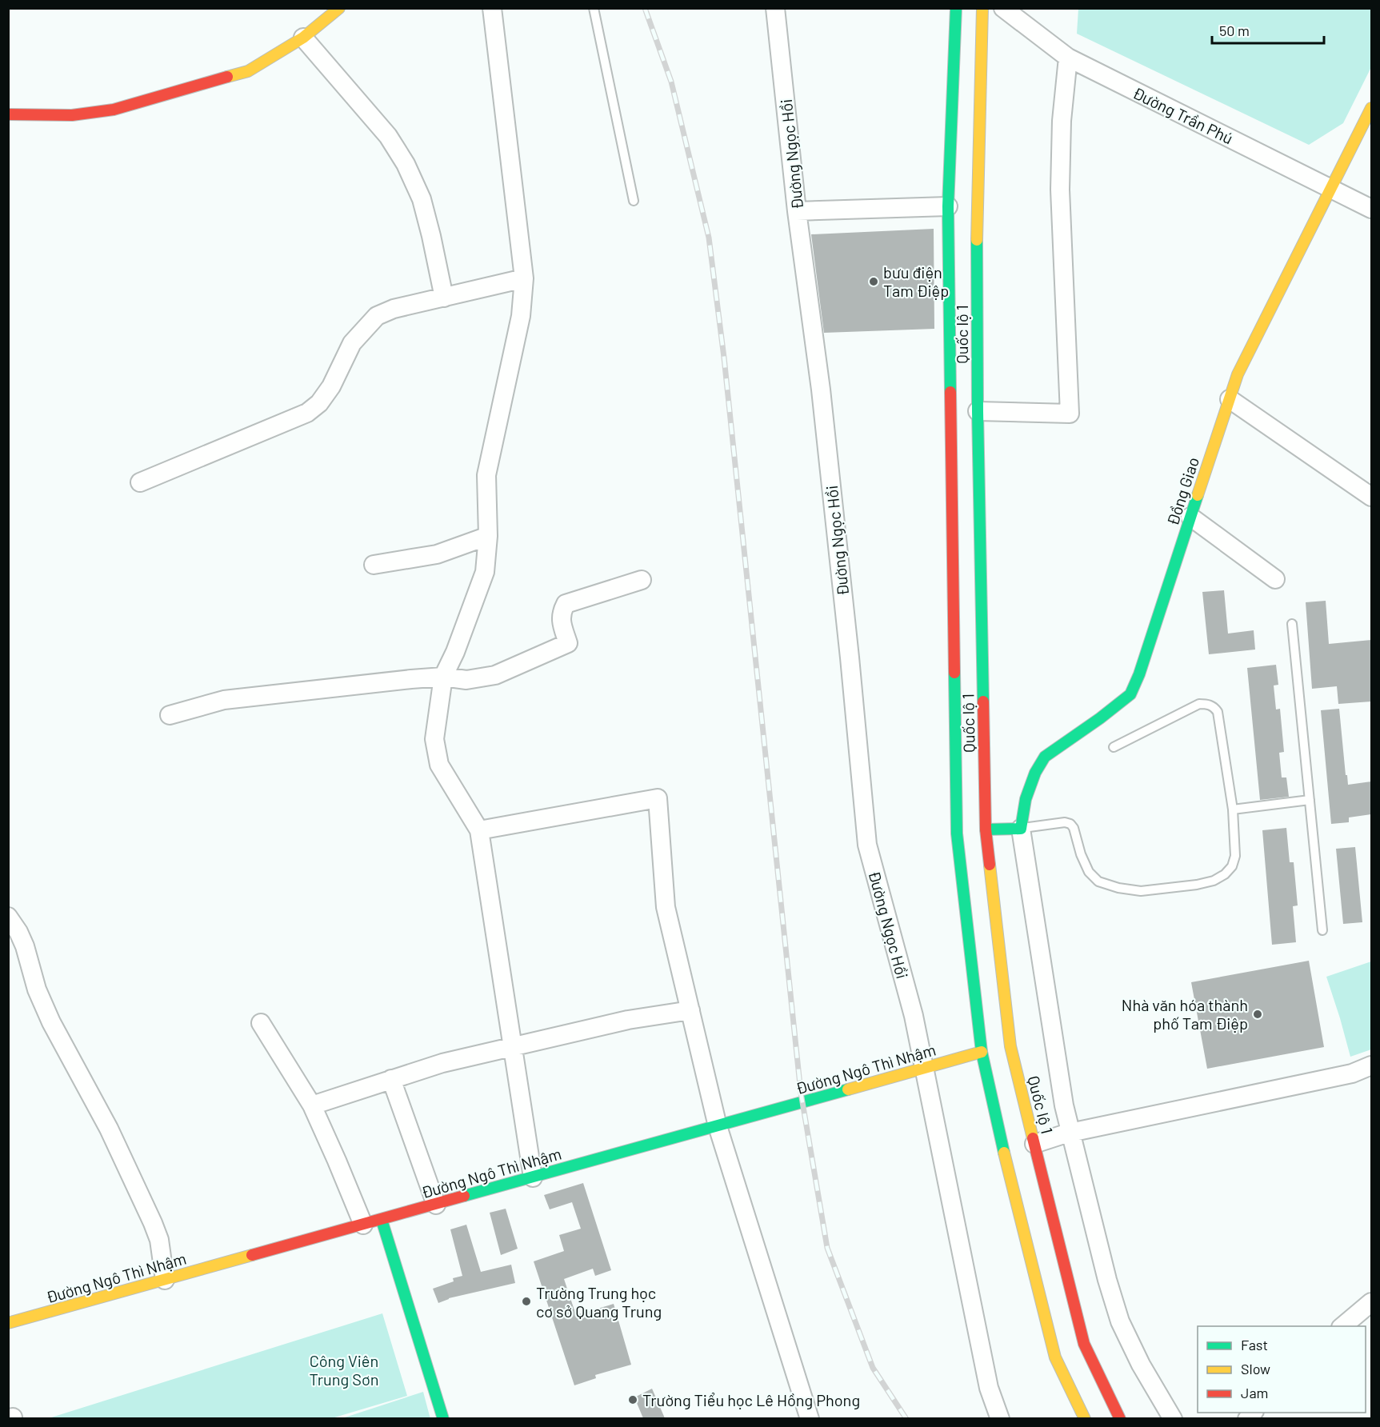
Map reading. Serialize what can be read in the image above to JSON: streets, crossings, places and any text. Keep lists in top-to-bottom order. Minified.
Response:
{"streets":{"main road":["Quốc lộ 1","Đồng Giao","Đường Ngô Thì Nhậm"],"street":["Đường Trần Phú","Đường Ngọc Hồi"]},"crossings":[["Đường Trần Phú","Đồng Giao"],["Đường Ngọc Hồi","Đường Ngô Thì Nhậm"],["Quốc lộ 1","Đường Ngô Thì Nhậm"]],"parks":["Công Viên Trung Sơn"],"places":["bưu điện Tam Điệp","Nhà văn hóa thành phố Tam Điệp","Trường Trung học cơ sở Quang Trung","Trường Tiểu học Lê Hồng Phong"],"legend":["Fast","Slow","Jam"],"scale_bar":"50 m"}
